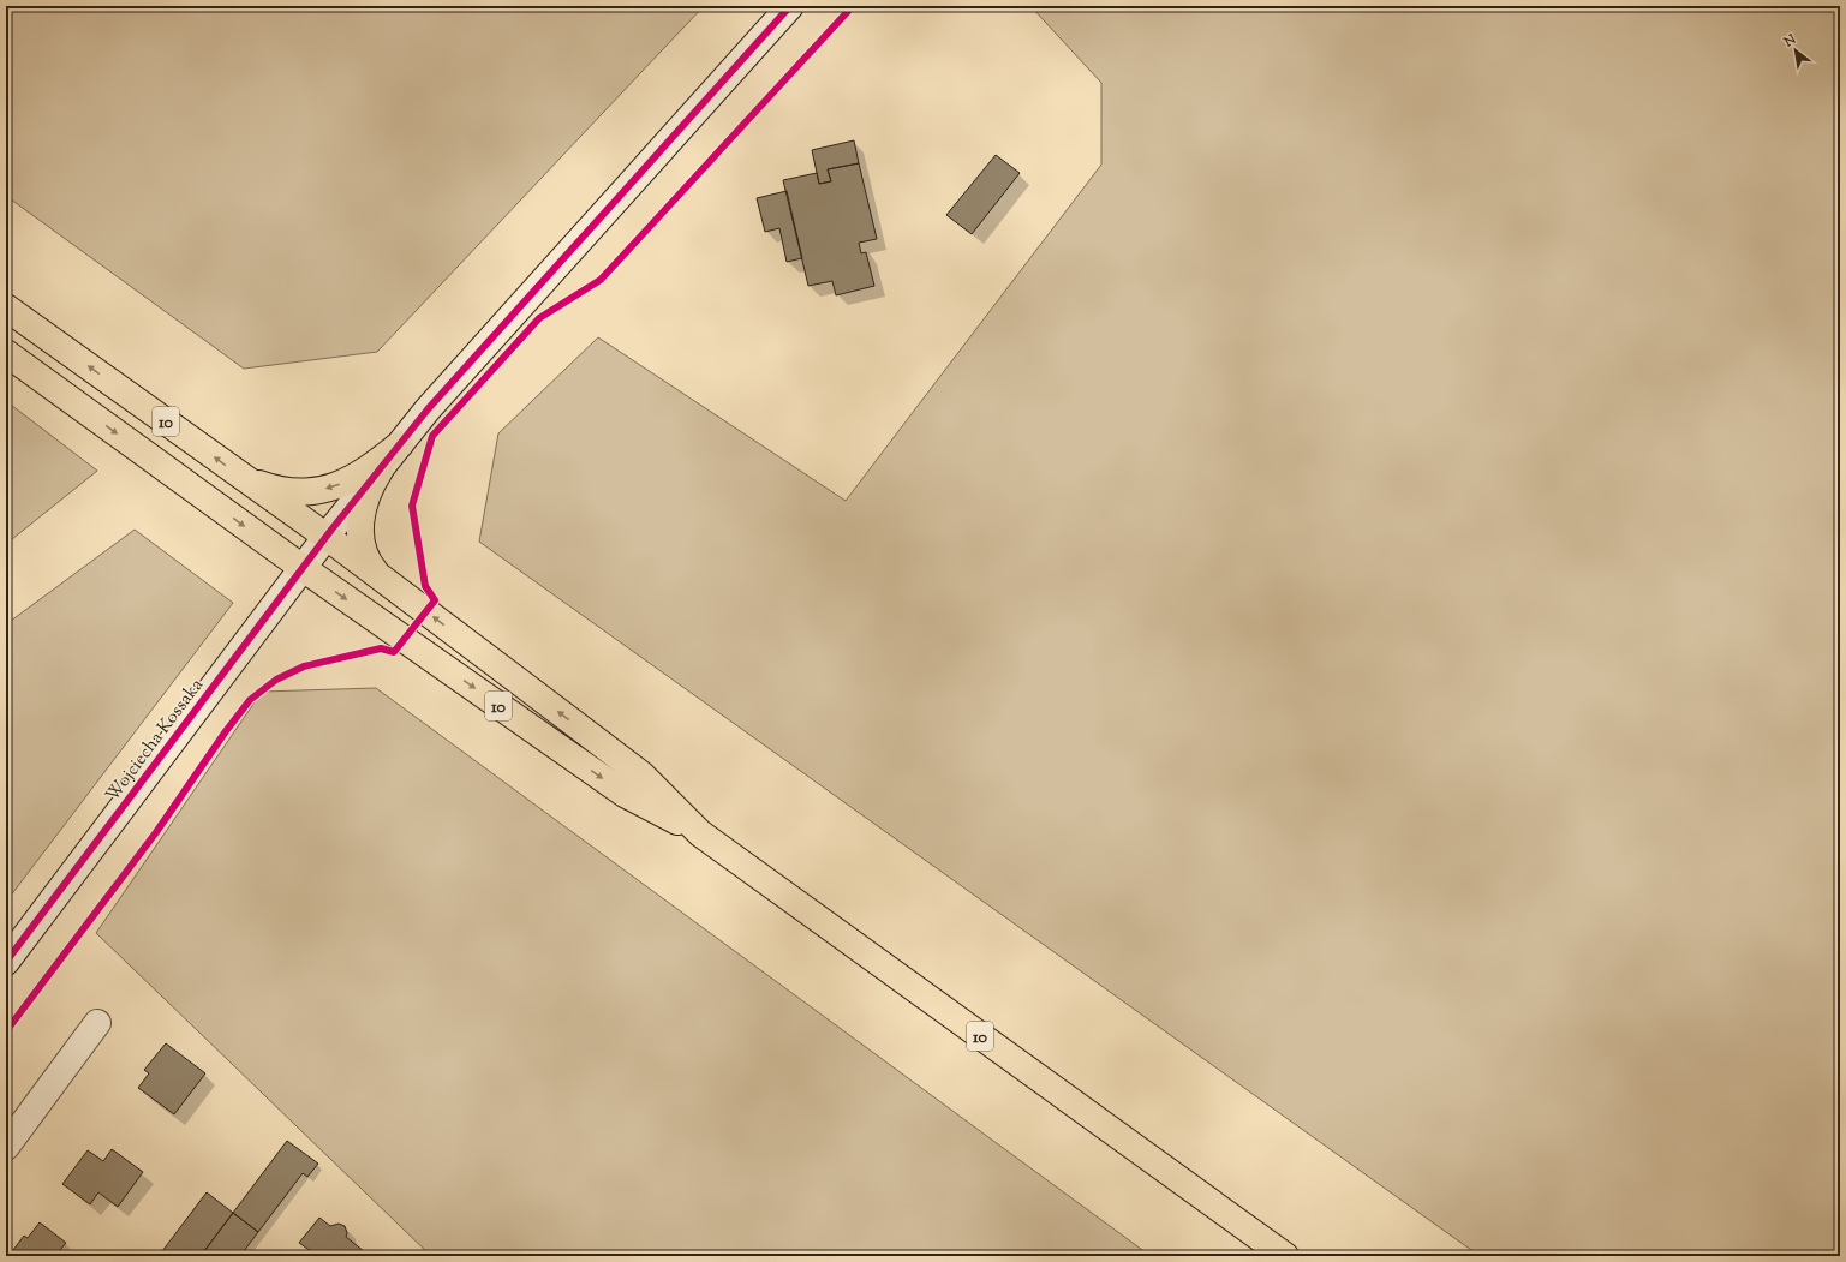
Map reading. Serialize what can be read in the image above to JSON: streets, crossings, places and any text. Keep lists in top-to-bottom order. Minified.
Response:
{"streets":{"highway":["10"],"street":["Wojciecha Kossaka"]},"crossings":[["10","Wojciecha Kossaka"]],"north":"top left"}
